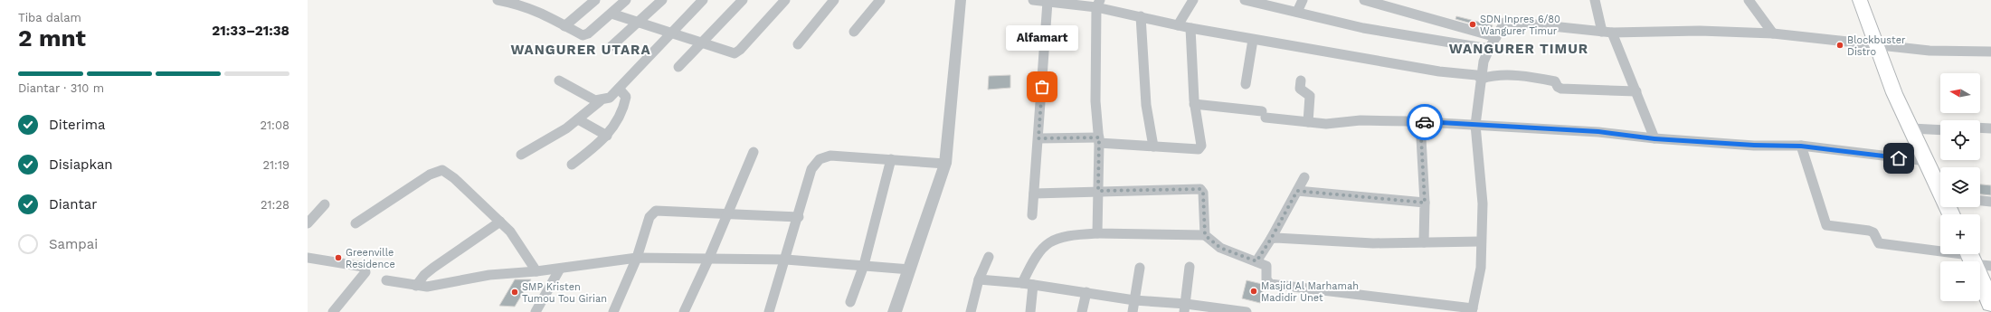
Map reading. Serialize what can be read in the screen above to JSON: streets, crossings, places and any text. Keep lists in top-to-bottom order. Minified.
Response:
{"districts":["WANGURER TIMUR","WANGURER UTARA"],"places":["SDN Inpres 6/80 Wangurer Timur","Blockbuster Distro","Alfamart","Greenville Residence","Masjid Al Marhamah Madidir Unet","SMP Kristen Tumou Tou Girian"],"north":"left","page":{"heading":["2 mnt","Tiba dalam","21:33–21:38"],"bubble":"Alfamart","bar":"Diantar · 310 m","map_buttons":["+","−"],"list":[["Diterima","21:08"],["Disiapkan","21:19"],["Diantar","21:28"],"Sampai"]}}
